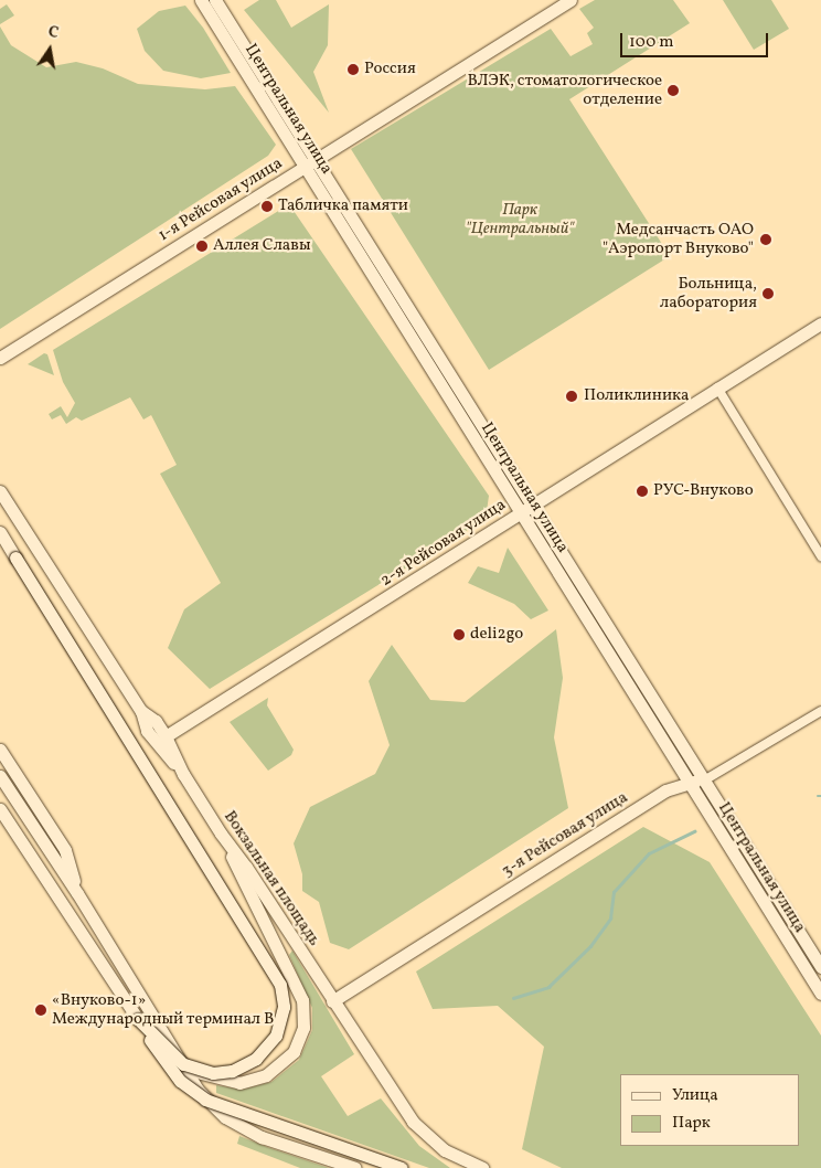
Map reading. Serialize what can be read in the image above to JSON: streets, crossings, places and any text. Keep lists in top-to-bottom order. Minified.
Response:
{"streets":{"main road":["Центральная улица","1-я Рейсовая улица","2-я Рейсовая улица","3-я Рейсовая улица","Вокзальная площадь"]},"crossings":[["Центральная улица","1-я Рейсовая улица"],["Центральная улица","2-я Рейсовая улица"],["Центральная улица","3-я Рейсовая улица"],["2-я Рейсовая улица","Вокзальная площадь"],["3-я Рейсовая улица","Вокзальная площадь"]],"parks":["Парк \"Центральный\""],"places":["Россия","ВЛЭК, стоматологическое отделение","Табличка памяти","Медсанчасть ОАО \"Аэропорт Внуково\"","Аллея Славы","Больница, лаборатория","Поликлиника","РУС-Внуково","deli2go","«Внуково-1» Международный терминал B"],"legend":["Улица","Парк"],"scale_bar":"100 m","north":"top"}
